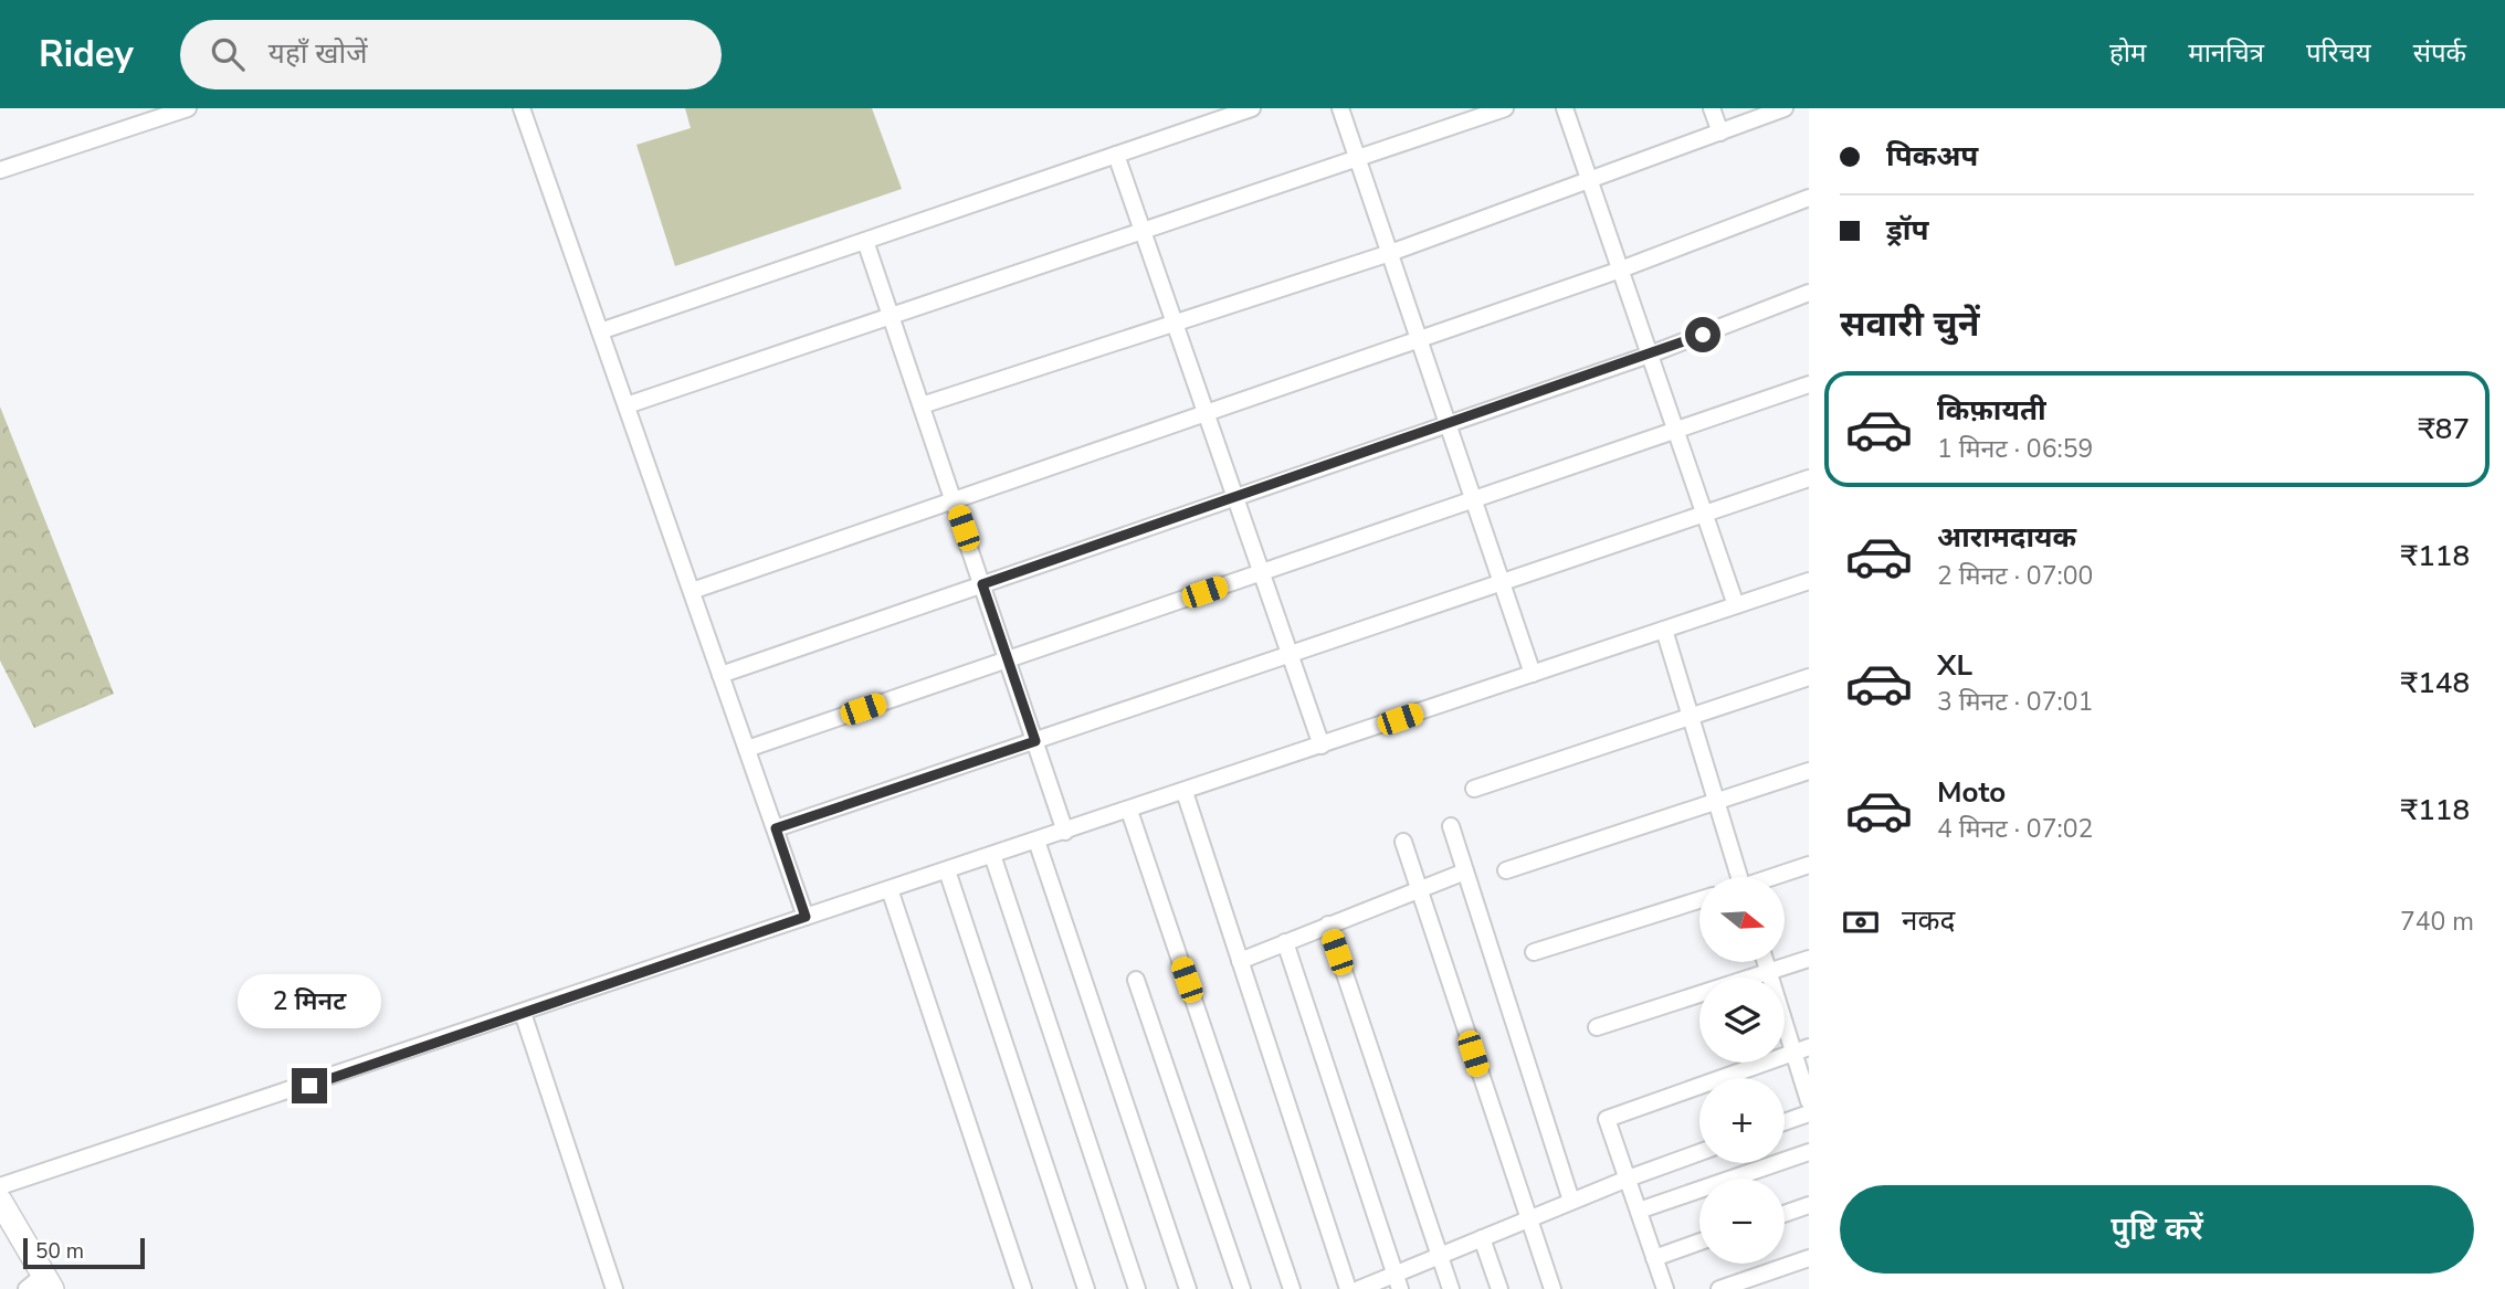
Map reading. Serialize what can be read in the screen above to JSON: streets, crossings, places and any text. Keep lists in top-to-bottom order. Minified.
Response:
{"scale_bar":"50 m","north":"right","page":{"header":"Ridey","search":"यहाँ खोजें","nav":["होम","मानचित्र","परिचय","संपर्क"],"banner":["पिकअप","ड्रॉप"],"heading":"सवारी चुनें","list":[{"name":"किफ़ायती","note":"1 मिनट · 06:59","value":"₹87"},{"name":"आरामदायक","note":"2 मिनट · 07:00","value":"₹118"},{"name":"XL","note":"3 मिनट · 07:01","value":"₹148"},{"name":"Moto","note":"4 मिनट · 07:02","value":"₹118"}],"map_buttons":["+","−"],"pay":["नकद","740 m"],"bubble":"2 मिनट","buttons":"पुष्टि करें","scale":"50 m"}}
